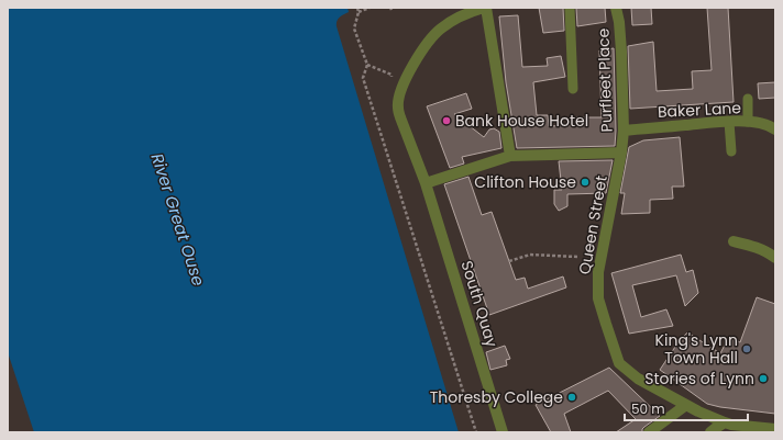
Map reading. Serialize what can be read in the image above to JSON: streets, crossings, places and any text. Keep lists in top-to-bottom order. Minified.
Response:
{"streets":{"street":["Purfleet Place","Baker Lane","Queen Street","South Quay"]},"crossings":[["Purfleet Place","Baker Lane"],["Purfleet Place","Queen Street"]],"water":["River Great Ouse"],"places":["Bank House Hotel","Clifton House","King's Lynn Town Hall","Stories of Lynn","Thoresby College"],"scale_bar":"50 m"}
